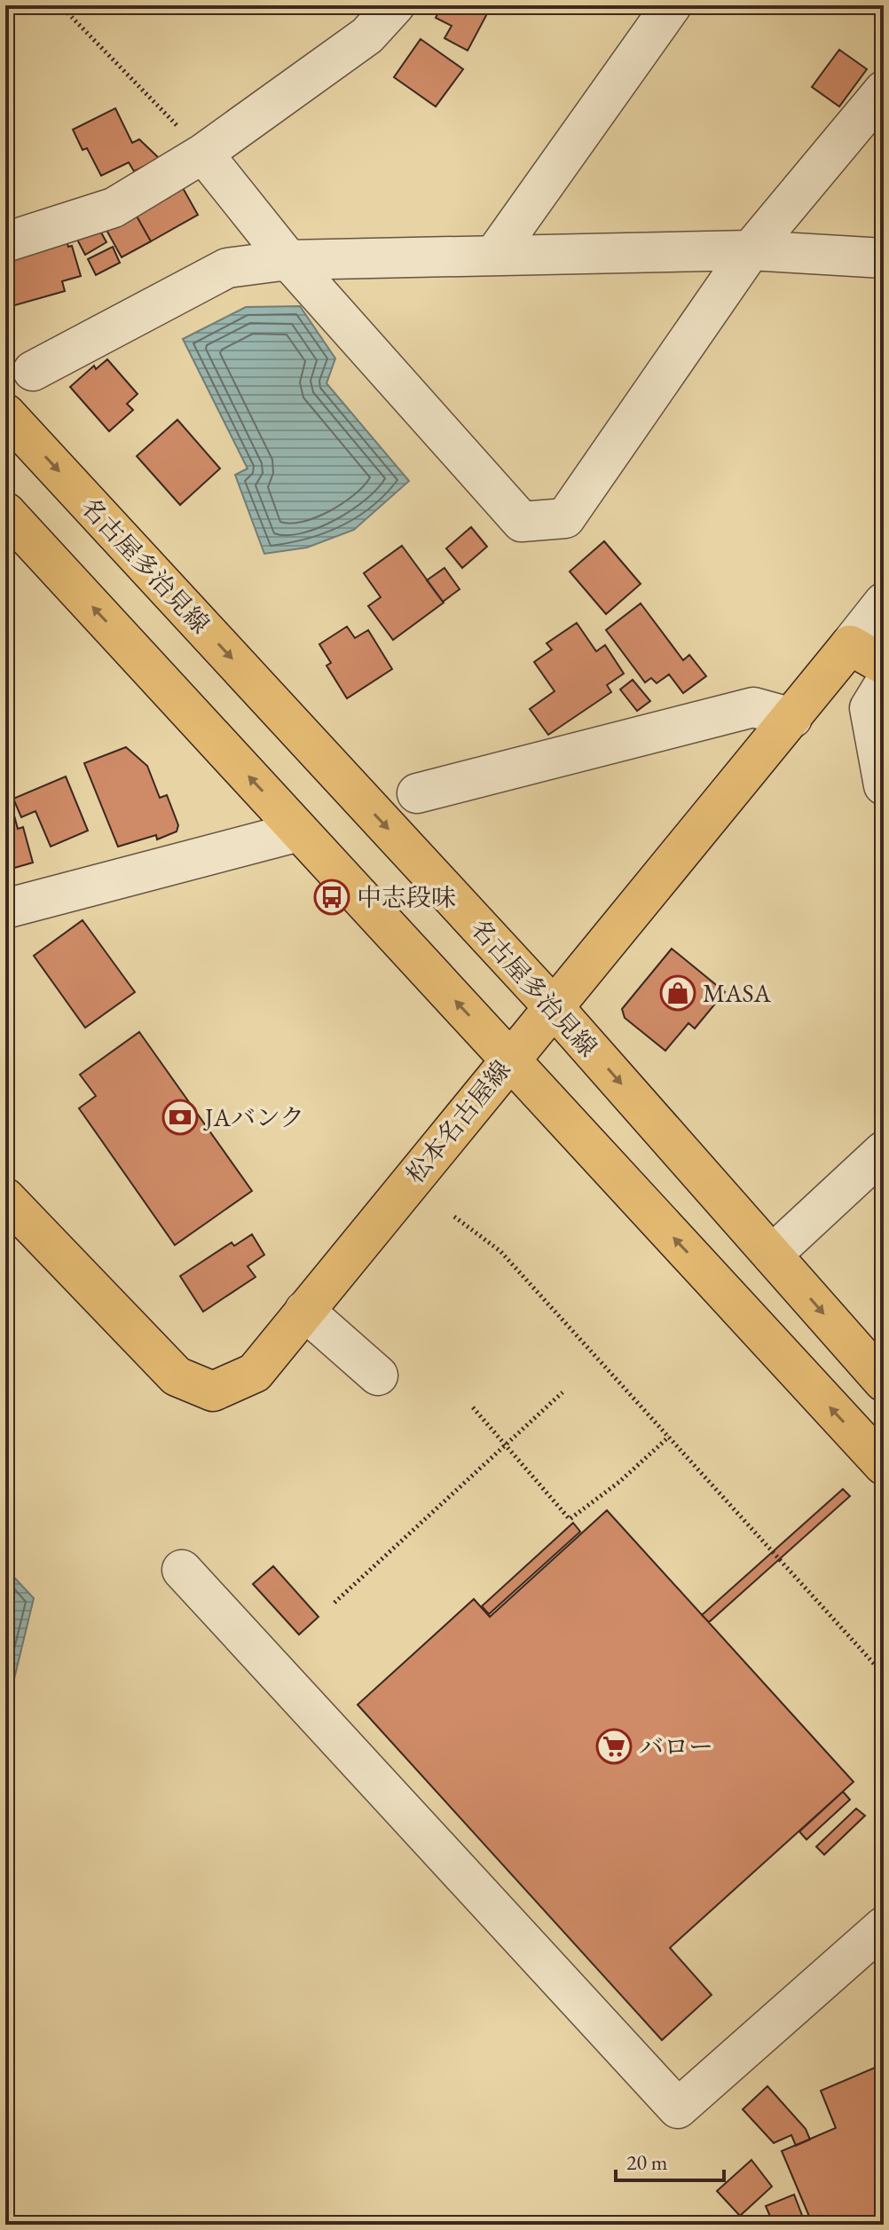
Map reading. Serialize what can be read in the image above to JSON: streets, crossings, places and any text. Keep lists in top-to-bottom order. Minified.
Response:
{"streets":{"main road":["名古屋多治見線","松本名古屋線"]},"crossings":[["名古屋多治見線","松本名古屋線"]],"places":{"bus stop":["中志段味"],"shop":["MASA"],"bank":["JAバンク"],"supermarket":["バロー"]},"scale_bar":"20 m"}
